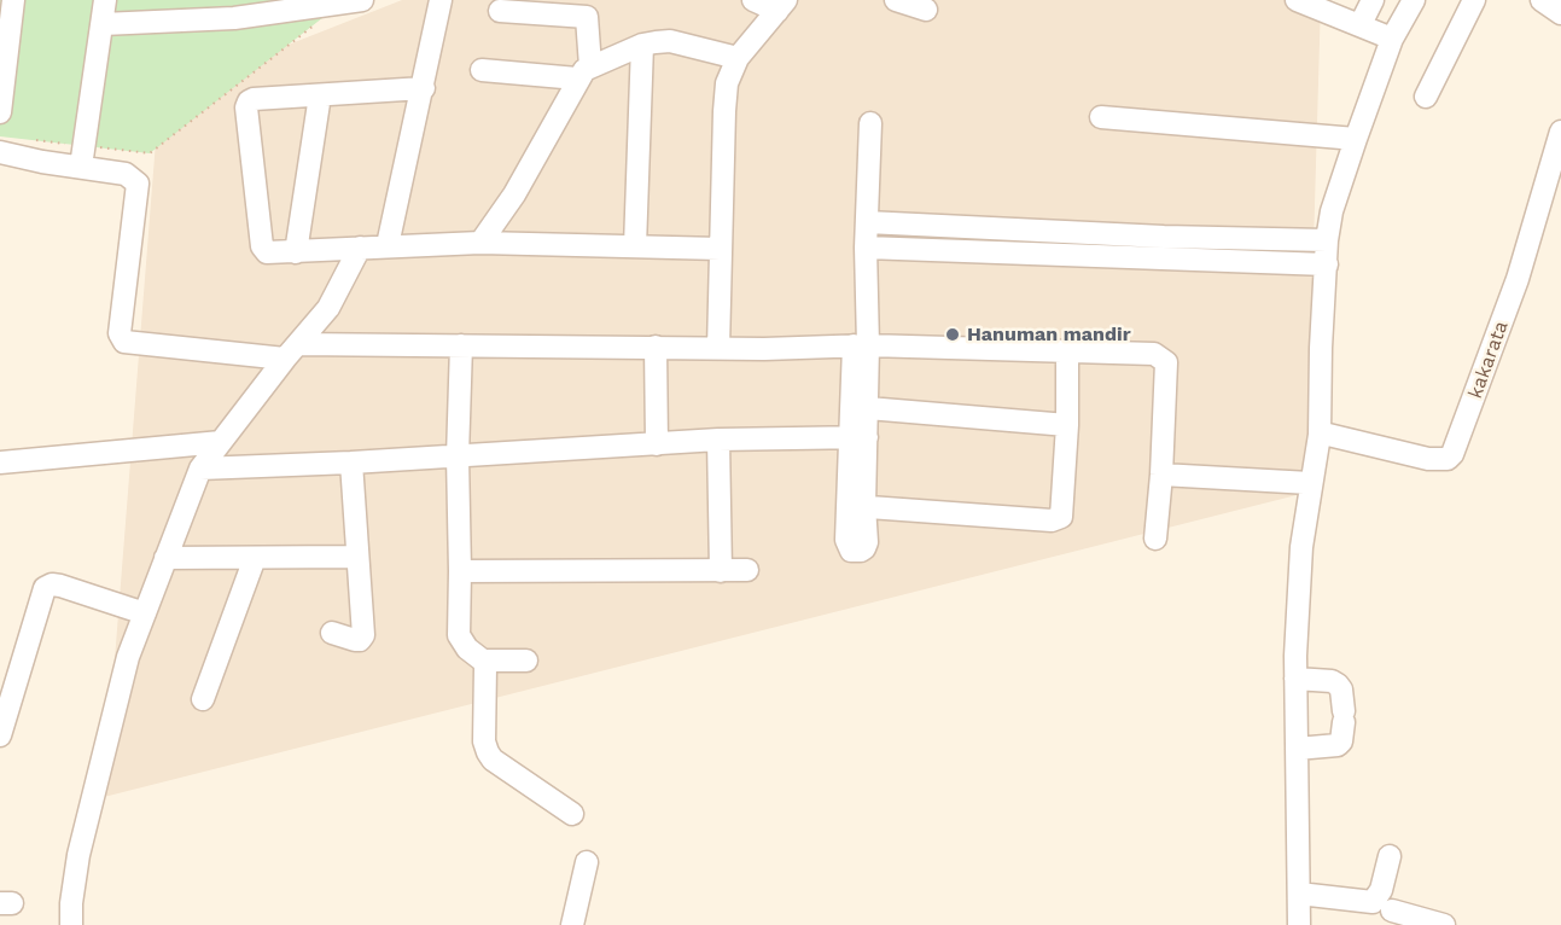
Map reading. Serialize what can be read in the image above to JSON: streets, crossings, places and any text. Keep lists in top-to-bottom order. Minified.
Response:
{"streets":{"street":["kakarata"]},"places":["Hanuman mandir"]}
